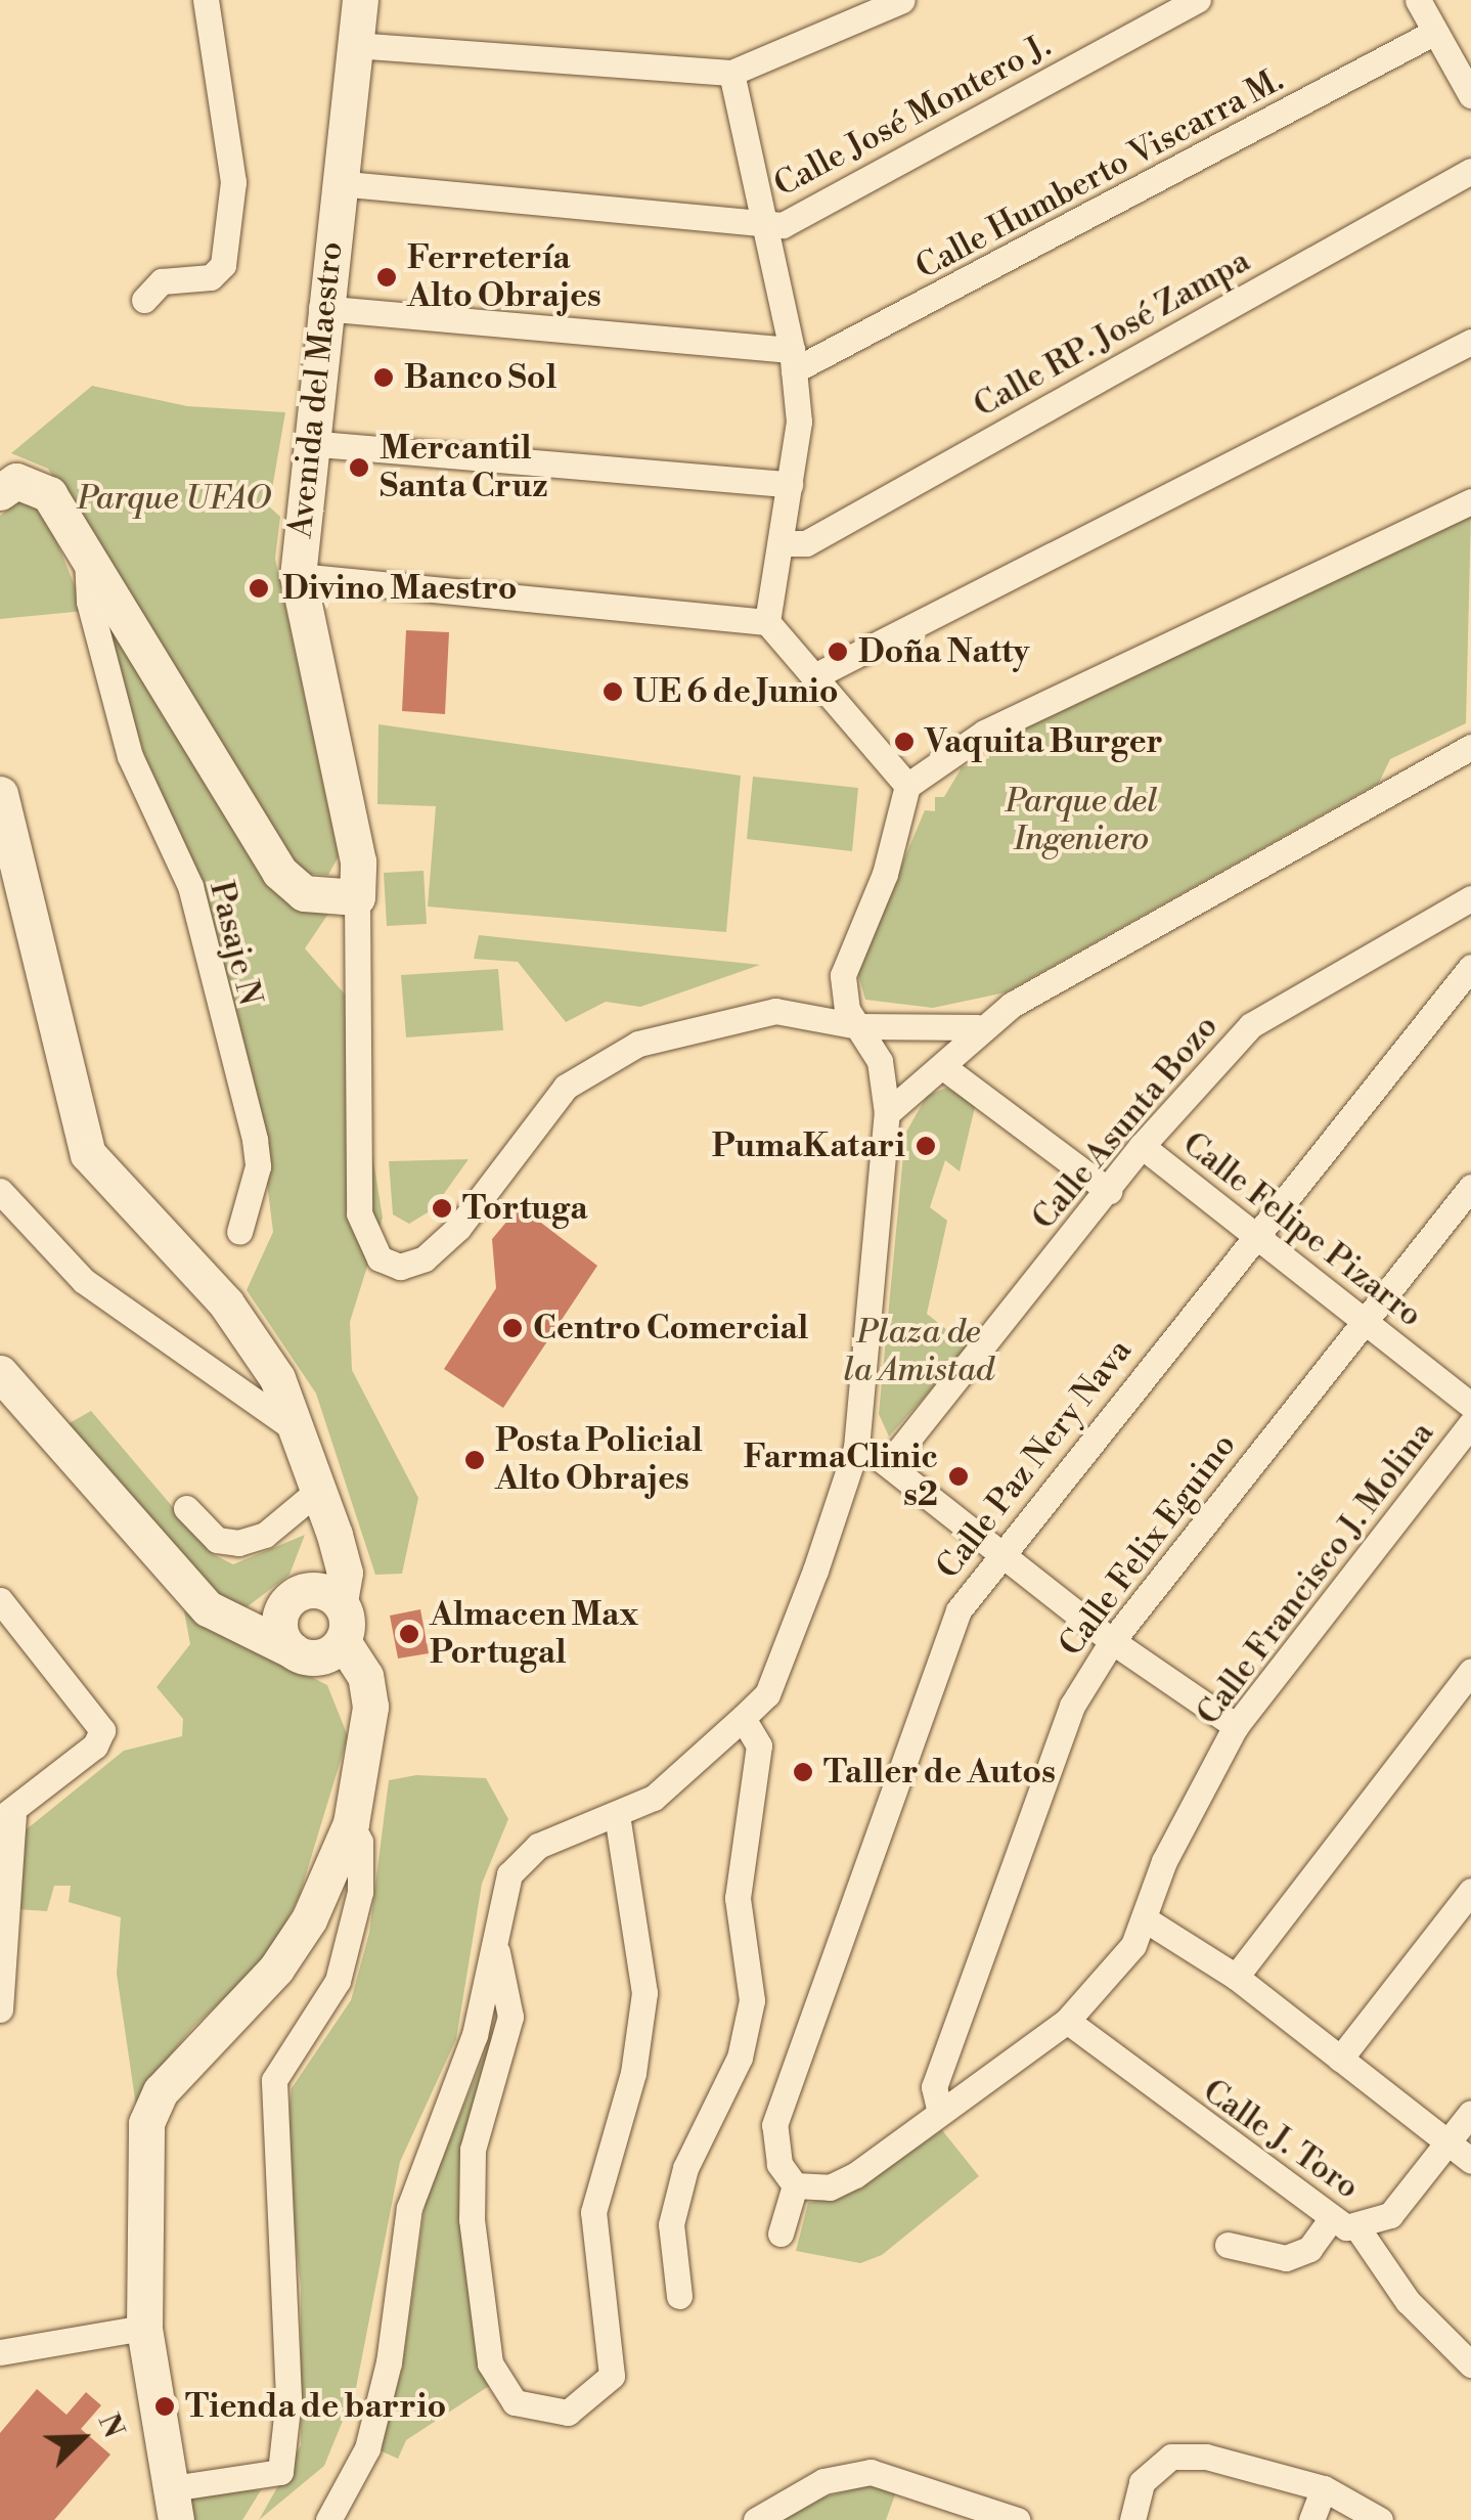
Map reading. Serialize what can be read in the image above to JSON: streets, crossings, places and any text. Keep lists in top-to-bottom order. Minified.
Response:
{"streets":{"main road":["Avenida del Maestro"],"street":["Calle José Montero J.","Calle Humberto Viscarra M.","Calle RP. José Zampa","Pasaje N","Calle Asunta Bozo","Calle Felipe Pizarro","Calle Paz Nery Nava","Calle Felix Eguino","Calle Francisco J. Molina","Calle J. Toro"]},"crossings":[["Calle José Montero J.","Avenida del Maestro"],["Calle Asunta Bozo","Calle Felipe Pizarro"],["Calle Felipe Pizarro","Calle Paz Nery Nava"],["Calle Felipe Pizarro","Calle Felix Eguino"],["Calle Paz Nery Nava","Calle Francisco J. Molina"],["Calle Felix Eguino","Calle Francisco J. Molina"],["Calle Francisco J. Molina","Calle J. Toro"]],"parks":["Parque UFAO","Parque del Ingeniero","Plaza de la Amistad"],"places":["Ferretería Alto Obrajes","Banco Sol","Mercantil Santa Cruz","Divino Maestro","Doña Natty","UE 6 de Junio","Vaquita Burger","PumaKatari","Tortuga","Centro Comercial","Posta Policial Alto Obrajes","FarmaClinic s2","Almacen Max Portugal","Taller de Autos","Tienda de barrio"],"north":"top right"}
